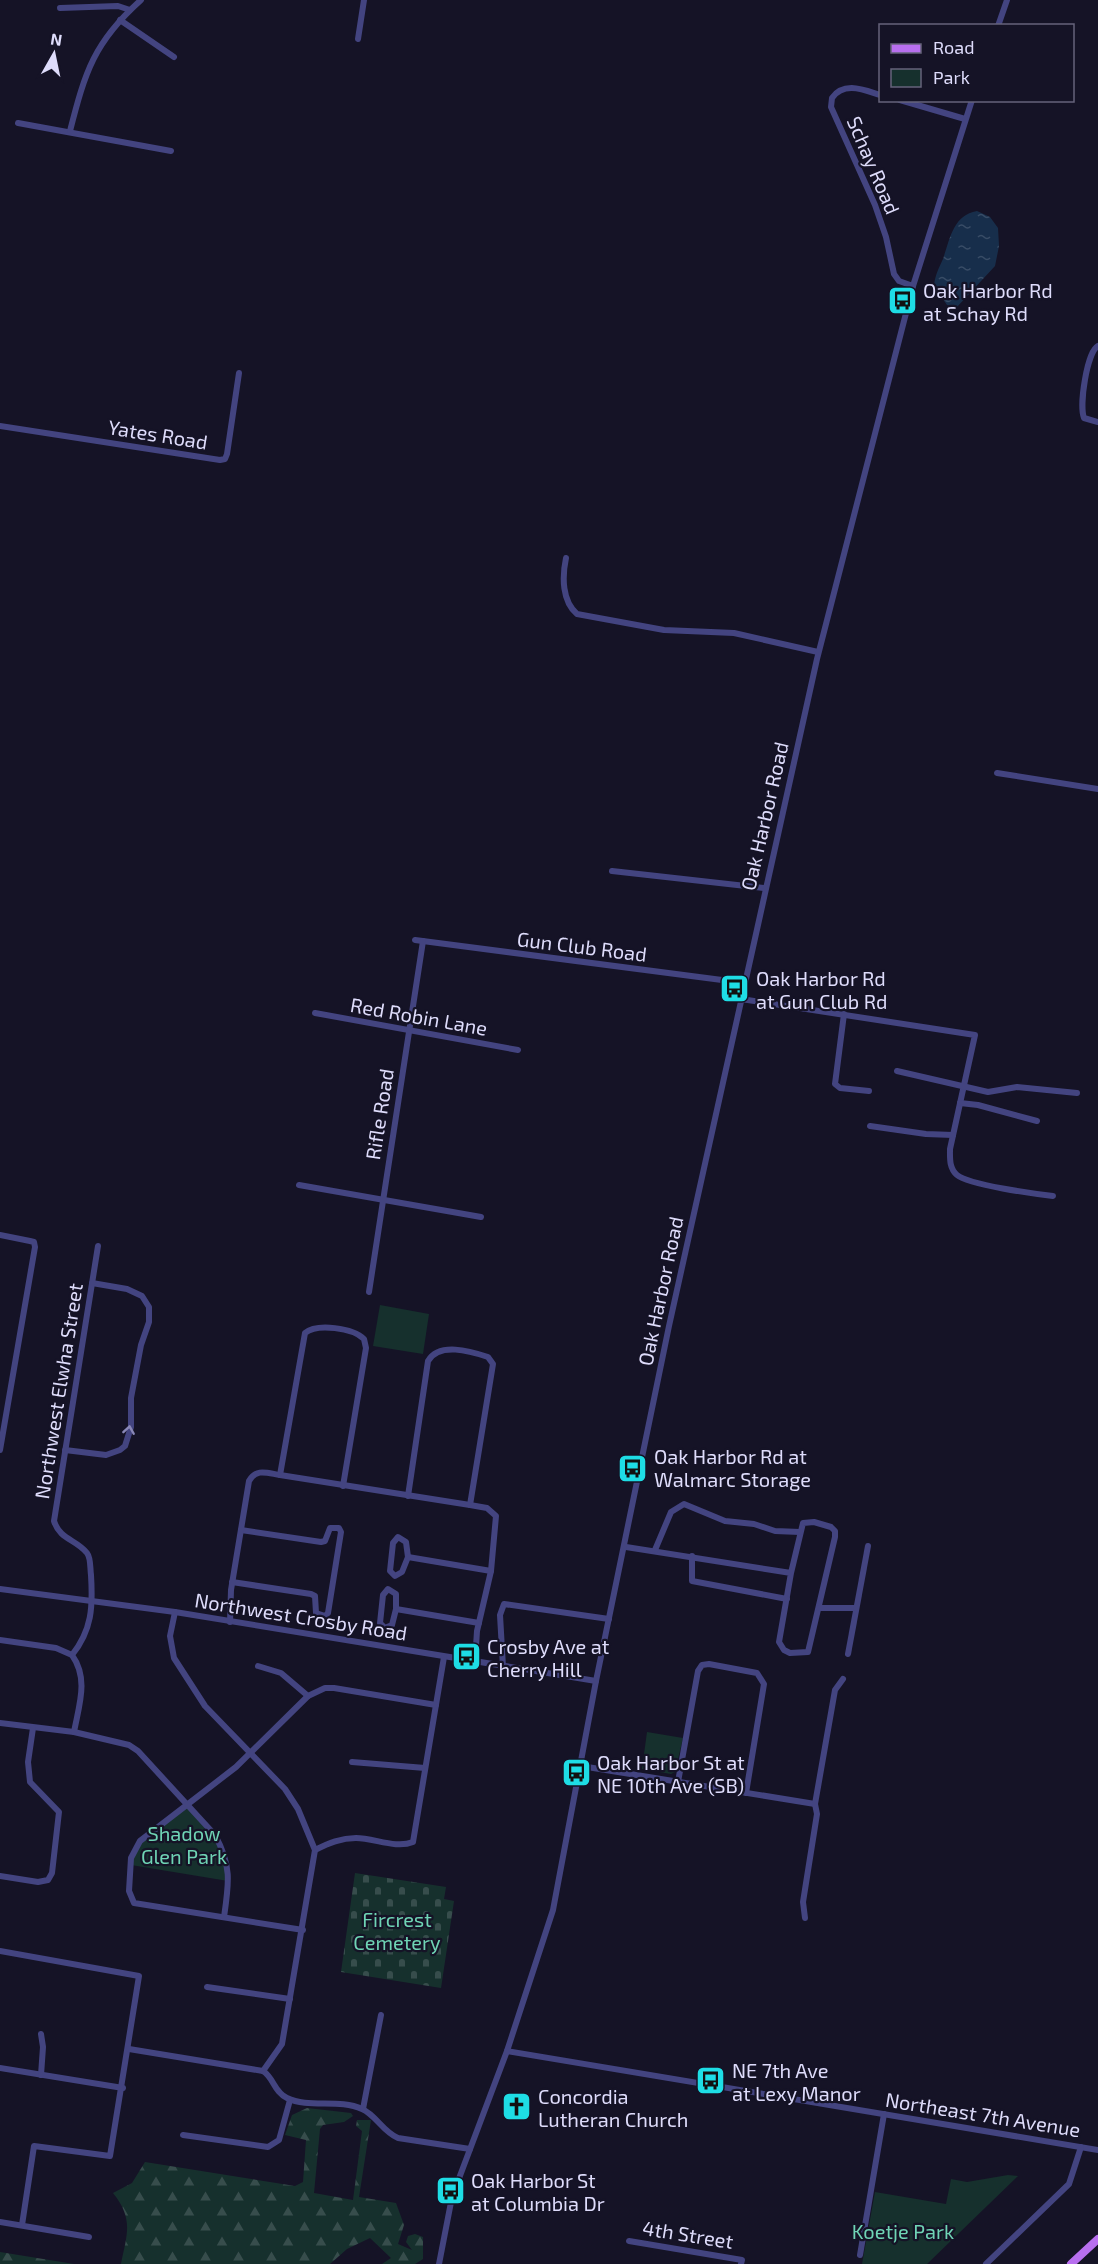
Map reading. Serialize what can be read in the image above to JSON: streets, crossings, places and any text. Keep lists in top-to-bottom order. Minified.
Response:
{"streets":{"street":["Schay Road","Yates Road","Oak Harbor Road","Gun Club Road","Red Robin Lane","Rifle Road","Northwest Elwha Street","Northwest Crosby Road","Northeast 7th Avenue","4th Street"]},"crossings":[["Schay Road","Oak Harbor Road"],["Oak Harbor Road","Gun Club Road"],["Oak Harbor Road","Northwest Crosby Road"],["Oak Harbor Road","Northeast 7th Avenue"],["Gun Club Road","Rifle Road"],["Red Robin Lane","Rifle Road"],["Northwest Elwha Street","Northwest Crosby Road"]],"parks":["Shadow Glen Park","Fircrest Cemetery","Koetje Park"],"places":{"bus stop":["Oak Harbor Rd at Schay Rd","Oak Harbor Rd at Gun Club Rd","Oak Harbor Rd at Walmarc Storage","Crosby Ave at Cherry Hill","Oak Harbor St at NE 10th Ave (SB)","NE 7th Ave at Lexy Manor","Oak Harbor St at Columbia Dr"],"church":["Concordia Lutheran Church"]},"legend":["Road","Park"],"north":"top"}
